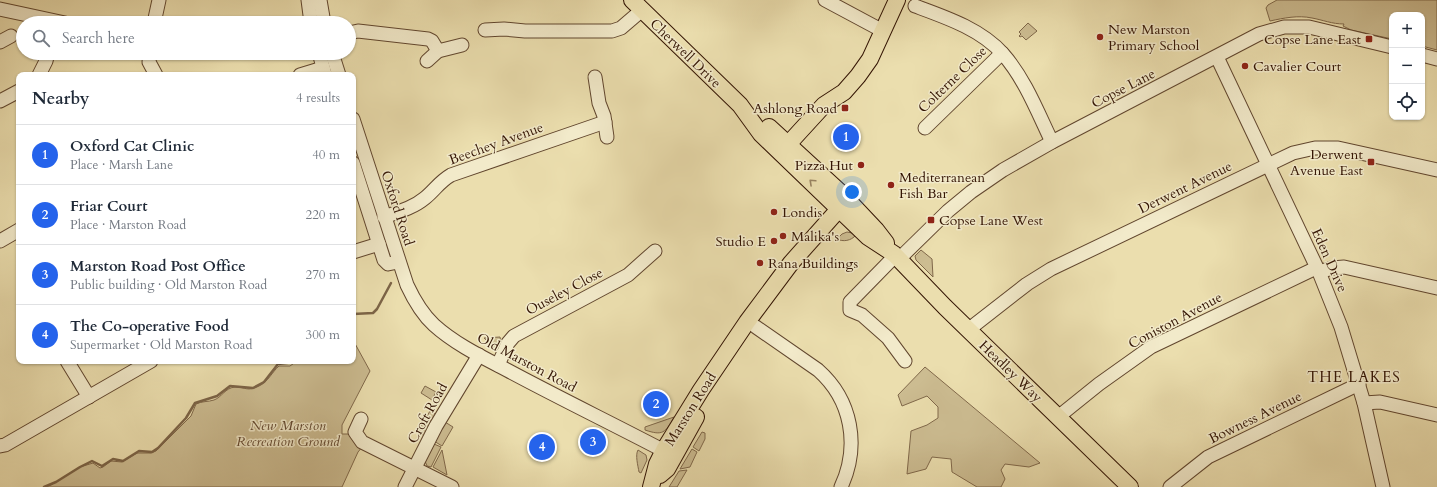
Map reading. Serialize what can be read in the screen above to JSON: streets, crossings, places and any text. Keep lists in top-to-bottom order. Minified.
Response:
{"streets":{"main road":["Cherwell Drive","Headley Way","Marston Road"],"street":["Colterne Close","Copse Lane","Beechey Avenue","Derwent Avenue","Oxford Road","Eden Drive","Ouseley Close","Coniston Avenue","Old Marston Road","Croft Road","Bowness Avenue"]},"crossings":[["Cherwell Drive","Headley Way"],["Cherwell Drive","Marston Road"],["Copse Lane","Eden Drive"],["Copse Lane","Headley Way"],["Beechey Avenue","Oxford Road"],["Derwent Avenue","Eden Drive"],["Derwent Avenue","Headley Way"],["Oxford Road","Old Marston Road"],["Eden Drive","Coniston Avenue"],["Eden Drive","Bowness Avenue"],["Ouseley Close","Old Marston Road"],["Coniston Avenue","Headley Way"],["Old Marston Road","Marston Road"],["Old Marston Road","Croft Road"],["Headley Way","Marston Road"]],"districts":["THE LAKES"],"parks":["New Marston Recreation Ground"],"places":{"other":["New Marston Primary School","Cavalier Court","Pizza Hut","Mediterranean Fish Bar","Londis","Malika's","Studio E","Rana Buildings"],"transit":["Copse Lane East","Ashlong Road","Derwent Avenue East","Copse Lane West"]},"page":{"map_buttons":["+","−"],"search":"Search here","heading":["Nearby","4 results"],"pins":["1","2","3","4"],"list":[{"mark":"1","name":"Oxford Cat Clinic","note":"Place · Marsh Lane","value":"40 m"},{"mark":"2","name":"Friar Court","note":"Place · Marston Road","value":"220 m"},{"mark":"3","name":"Marston Road Post Office","note":"Public building · Old Marston Road","value":"270 m"},{"mark":"4","name":"The Co-operative Food","note":"Supermarket · Old Marston Road","value":"300 m"}]}}
